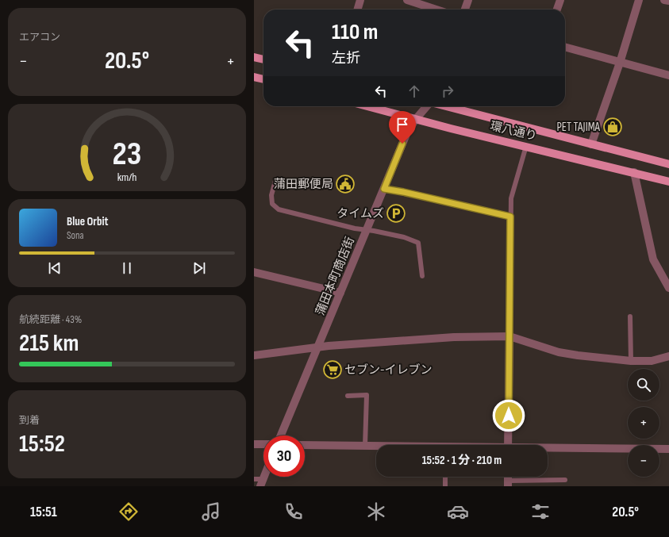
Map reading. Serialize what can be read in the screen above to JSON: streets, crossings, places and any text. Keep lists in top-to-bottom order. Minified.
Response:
{"streets":{"main road":["環八通り"],"street":["蒲田本町商店街"]},"crossings":[["環八通り","蒲田本町商店街"]],"places":{"shop":["PET TAJIMA"],"public building":["蒲田郵便局"],"parking":["タイムズ"],"supermarket":["セブン-イレブン"]},"page":{"tile":["エアコン",["航続距離 · 43%","215 km"],["到着","15:52"]],"turn":["110 m","左折"],"heat":["−","20.5°","+"],"song":["Blue Orbit","Sona"],"map_buttons":["+","−"],"limit":"30","trip":"15:52 · 1 分 · 210 m","tabs":["15:51","20.5°"],"gauge":["23","km/h"]}}
